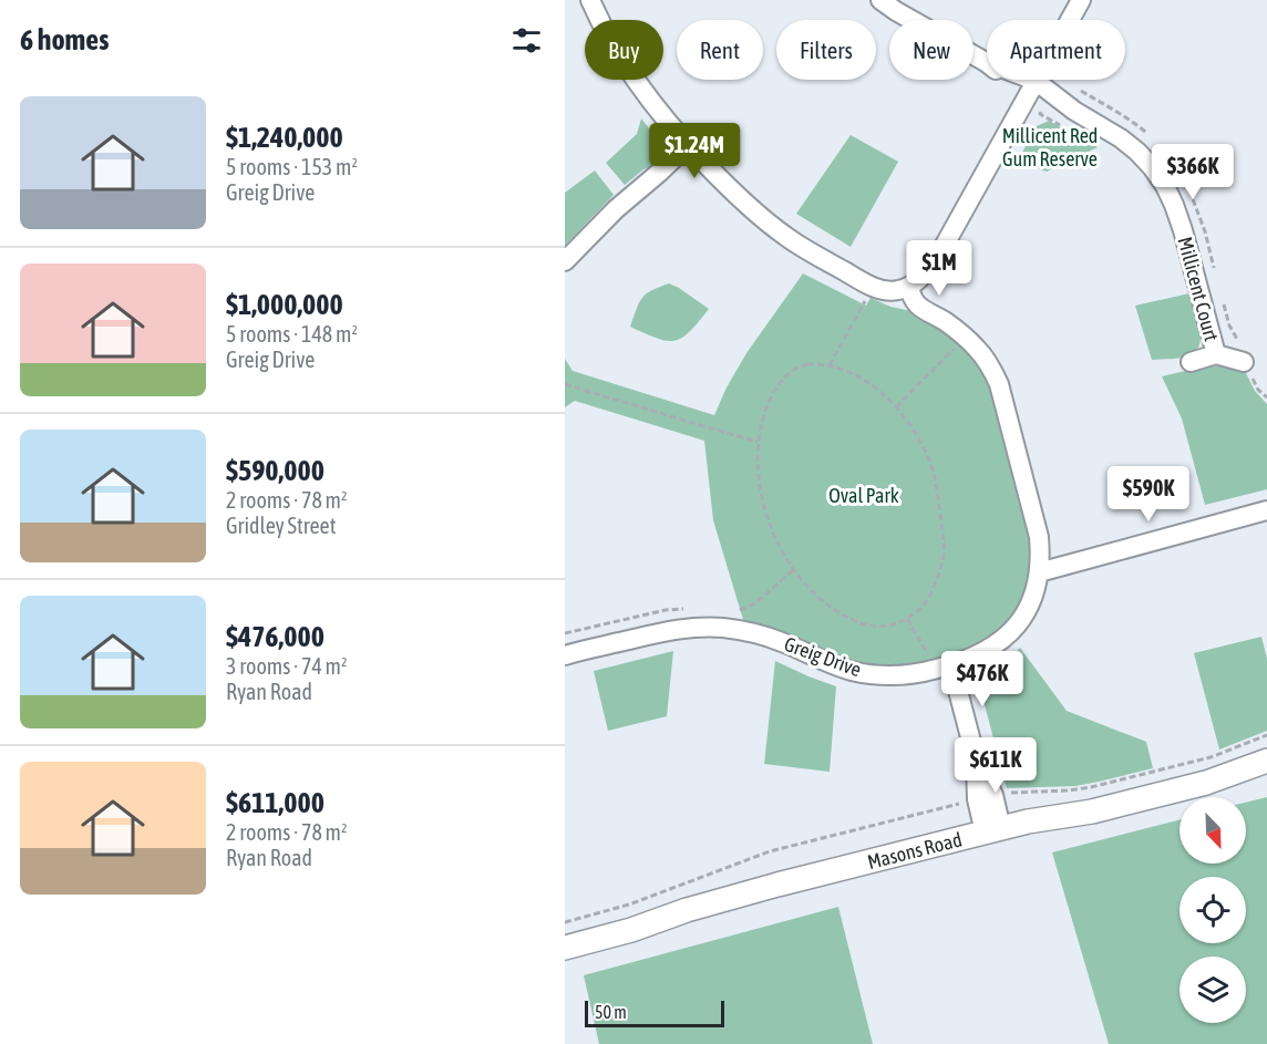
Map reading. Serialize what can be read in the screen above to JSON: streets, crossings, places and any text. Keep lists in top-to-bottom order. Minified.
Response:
{"streets":{"street":["Millicent Court","Greig Drive","Masons Road"]},"parks":["Millicent Red Gum Reserve","Oval Park"],"scale_bar":"50 m","north":"bottom right","page":{"heading":"6 homes","chip":["Buy","Rent","Filters","New","Apartment"],"list":[{"name":"$1,240,000","note":"5 rooms · 153 m² · Greig Drive"},{"name":"$1,000,000","note":"5 rooms · 148 m² · Greig Drive"},{"name":"$590,000","note":"2 rooms · 78 m² · Gridley Street"},{"name":"$476,000","note":"3 rooms · 74 m² · Ryan Road"},{"name":"$611,000","note":"2 rooms · 78 m² · Ryan Road"}],"price":["$1.24M","$366K","$1M","$590K","$476K","$611K"],"scale":"50 m"}}
